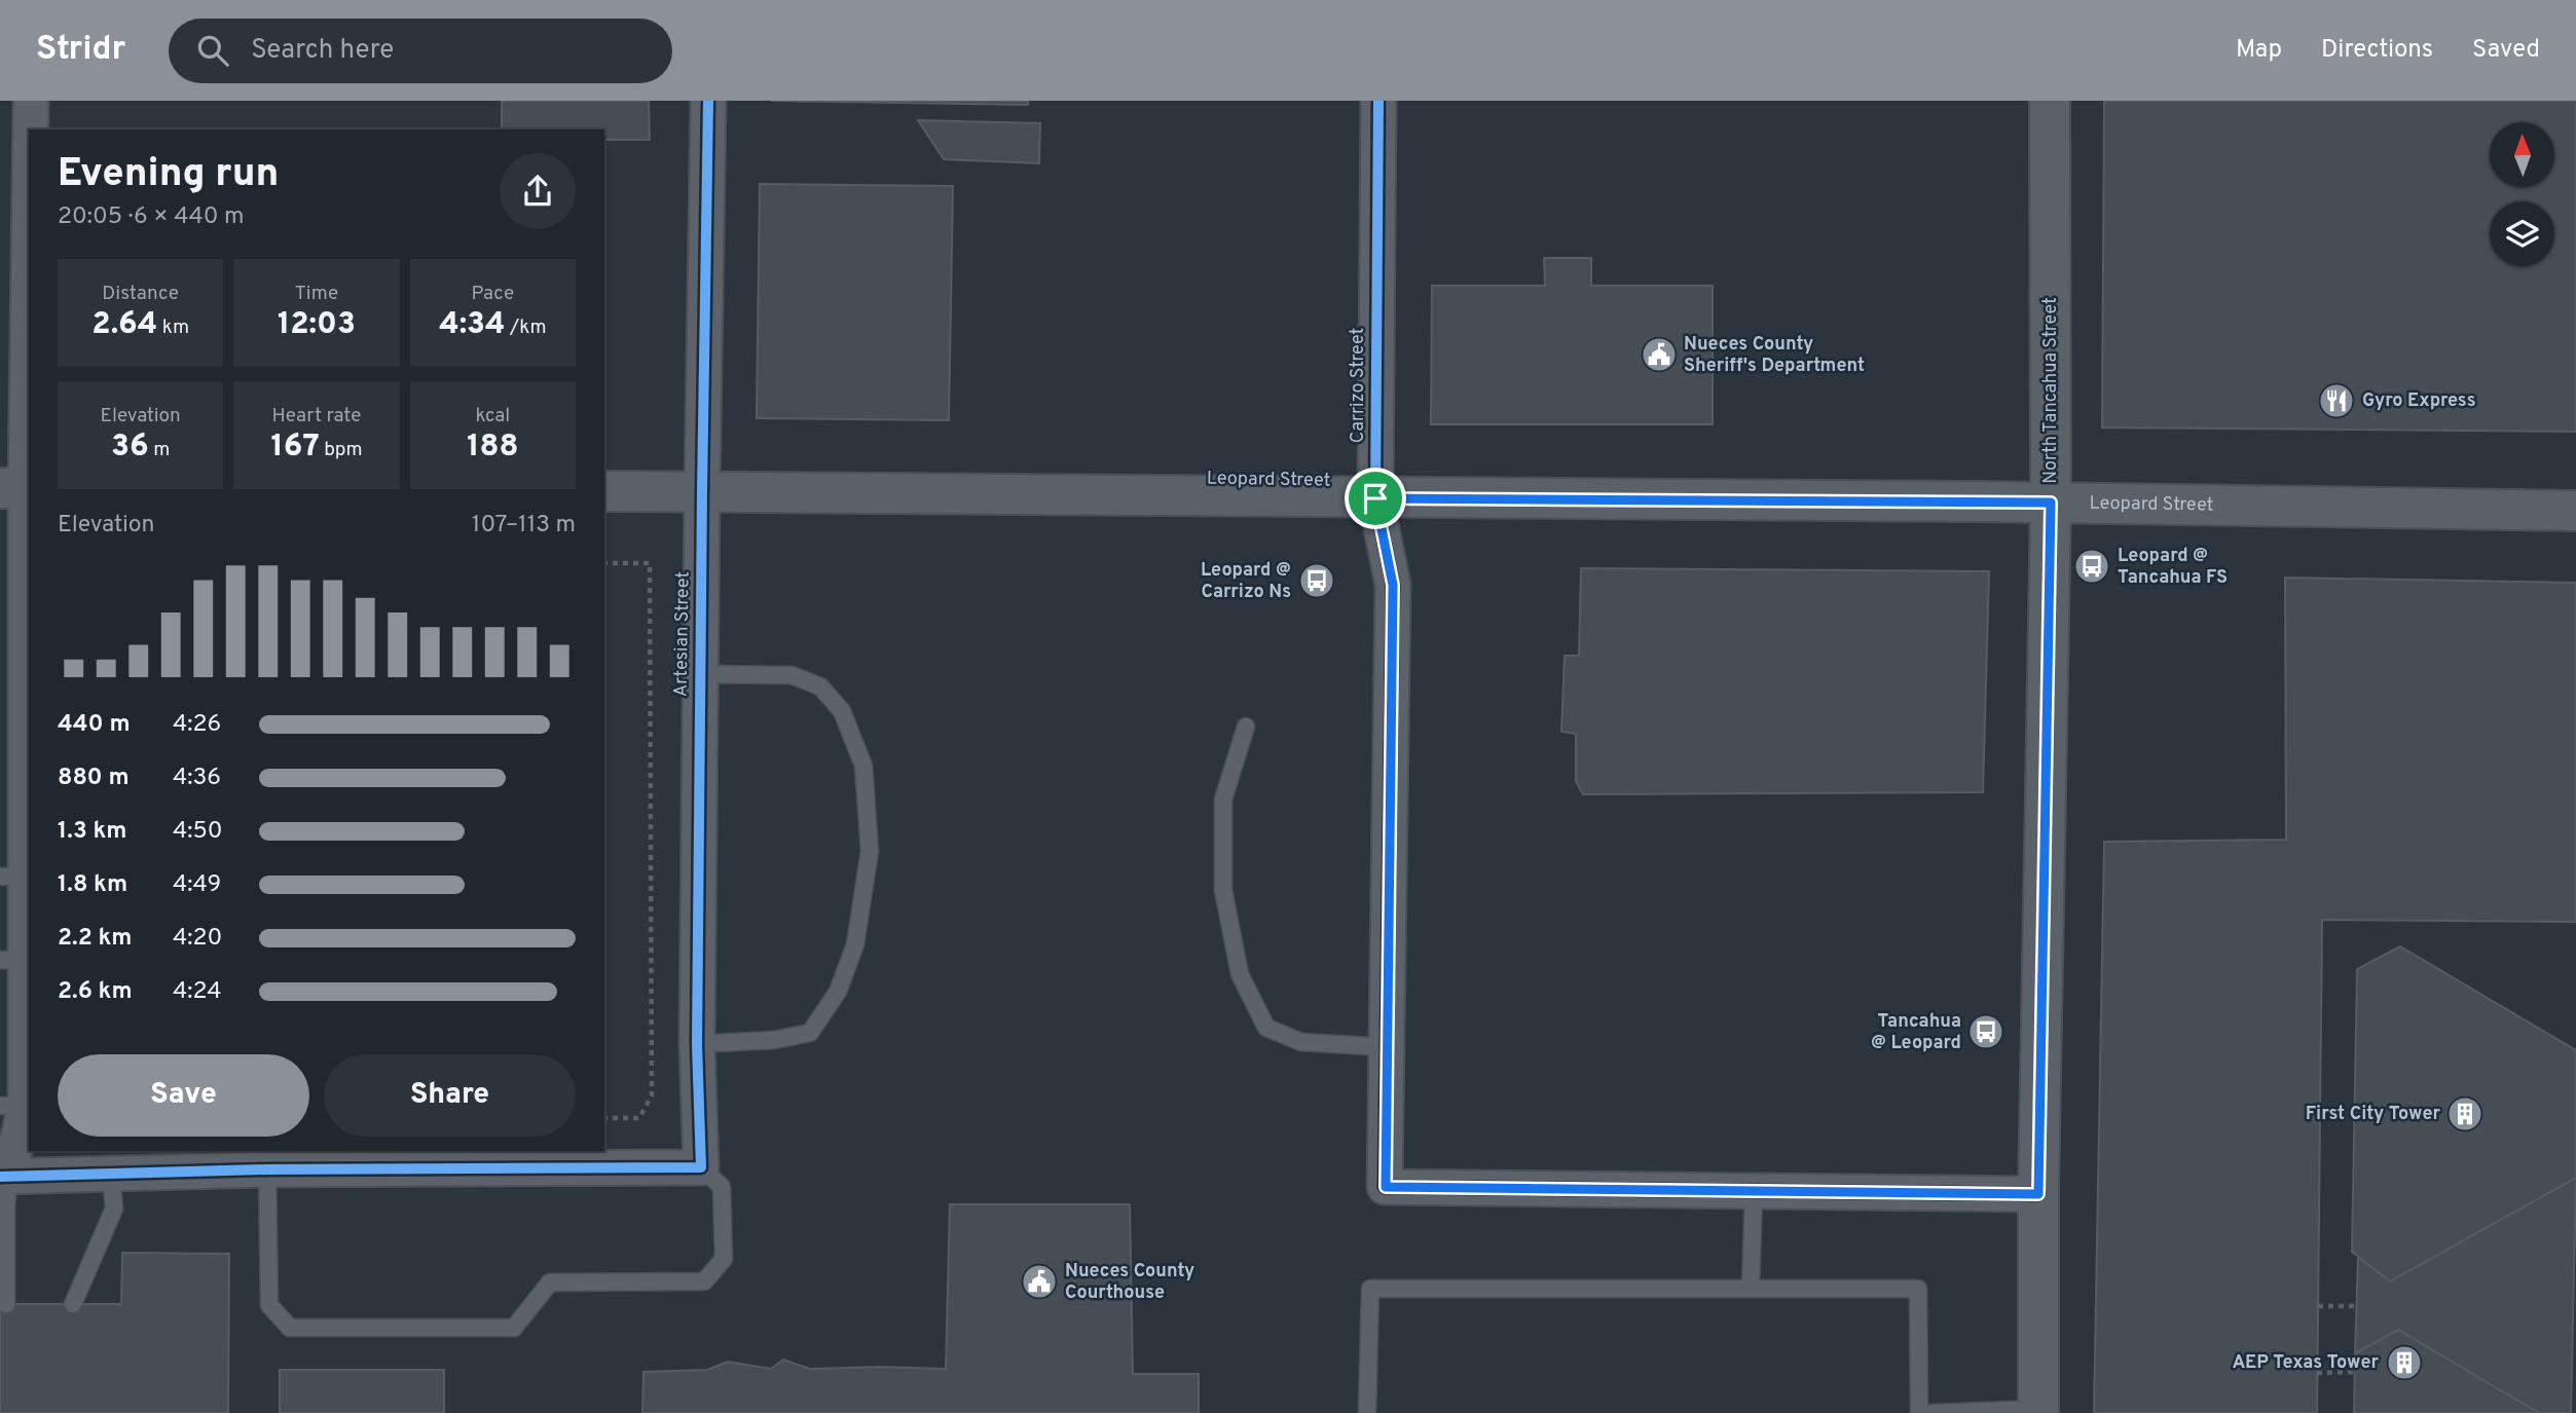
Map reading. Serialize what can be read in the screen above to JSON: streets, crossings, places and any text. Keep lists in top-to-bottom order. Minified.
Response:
{"streets":{"main road":["North Tancahua Street","Leopard Street"],"street":["Carrizo Street","Artesian Street"]},"crossings":[["Carrizo Street","Leopard Street"],["North Tancahua Street","Leopard Street"],["Leopard Street","Artesian Street"]],"places":{"public building":["Nueces County Sheriff's Department","Nueces County Courthouse"],"restaurant":["Gyro Express"],"bus stop":["Leopard @ Tancahua FS","Leopard @ Carrizo Ns","Tancahua @ Leopard"],"building":["First City Tower","AEP Texas Tower"]},"north":"top","page":{"header":"Stridr","search":"Search here","nav":["Map","Directions","Saved"],"heading":["Evening run","20:05 · 6 × 440 m"],"stats":[["Distance","2.64 km"],["Time","12:03"],["Pace","4:34 /km"],["Elevation","36 m"],["Heart rate","167 bpm"],["kcal","188"]],"chart":["Elevation","107–113 m"],"list":[{"name":"440 m","note":"4:26"},{"name":"880 m","note":"4:36"},{"name":"1.3 km","note":"4:50"},{"name":"1.8 km","note":"4:49"},{"name":"2.2 km","note":"4:20"},{"name":"2.6 km","note":"4:24"}],"buttons":["Save","Share"]}}
